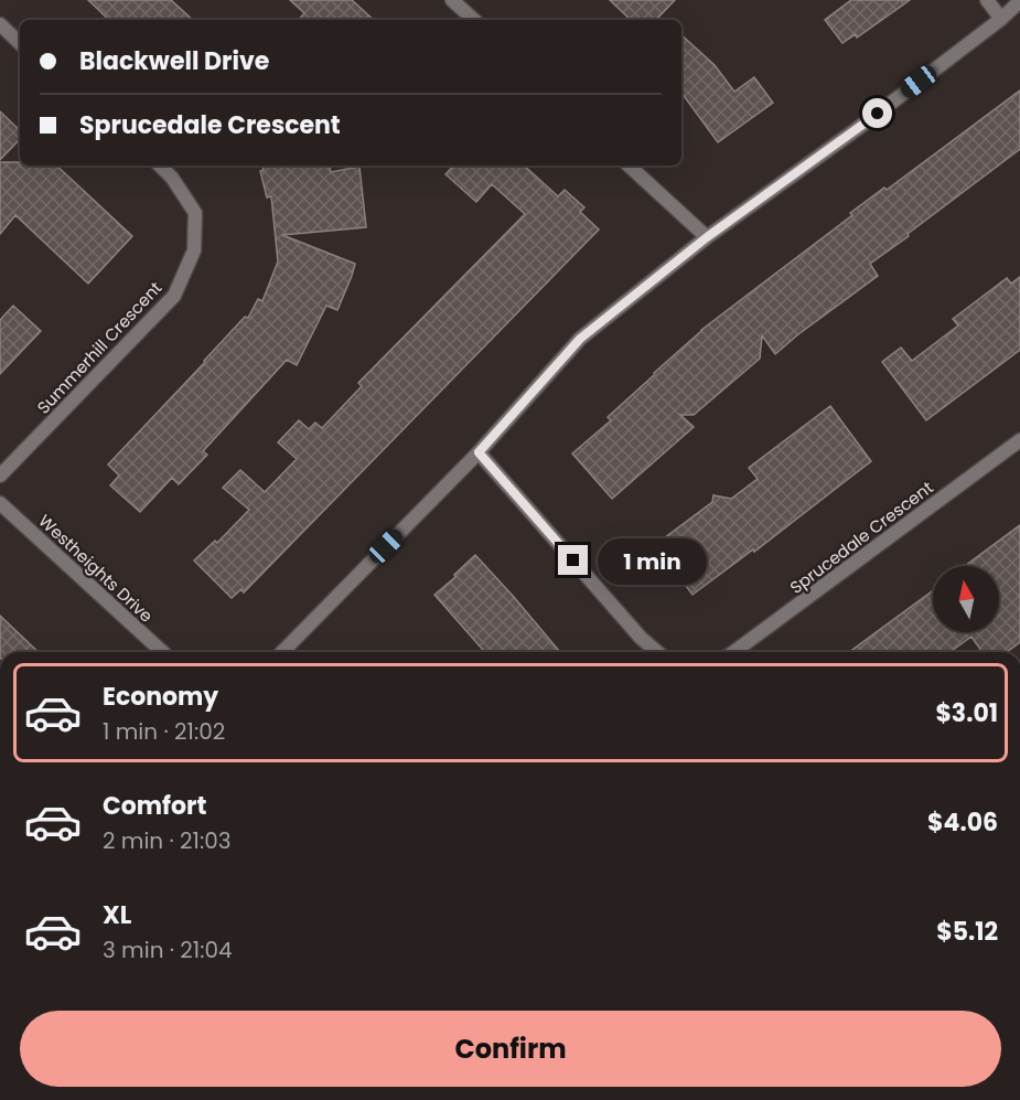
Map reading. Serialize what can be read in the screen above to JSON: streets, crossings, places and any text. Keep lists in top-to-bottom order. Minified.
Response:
{"streets":{"street":["Summerhill Crescent","Sprucedale Crescent","Westheights Drive"]},"north":"top","page":{"banner":["Blackwell Drive","Sprucedale Crescent"],"bubble":"1 min","list":[{"name":"Economy","note":"1 min · 21:02","value":"$3.01"},{"name":"Comfort","note":"2 min · 21:03","value":"$4.06"},{"name":"XL","note":"3 min · 21:04","value":"$5.12"}],"buttons":"Confirm"}}
